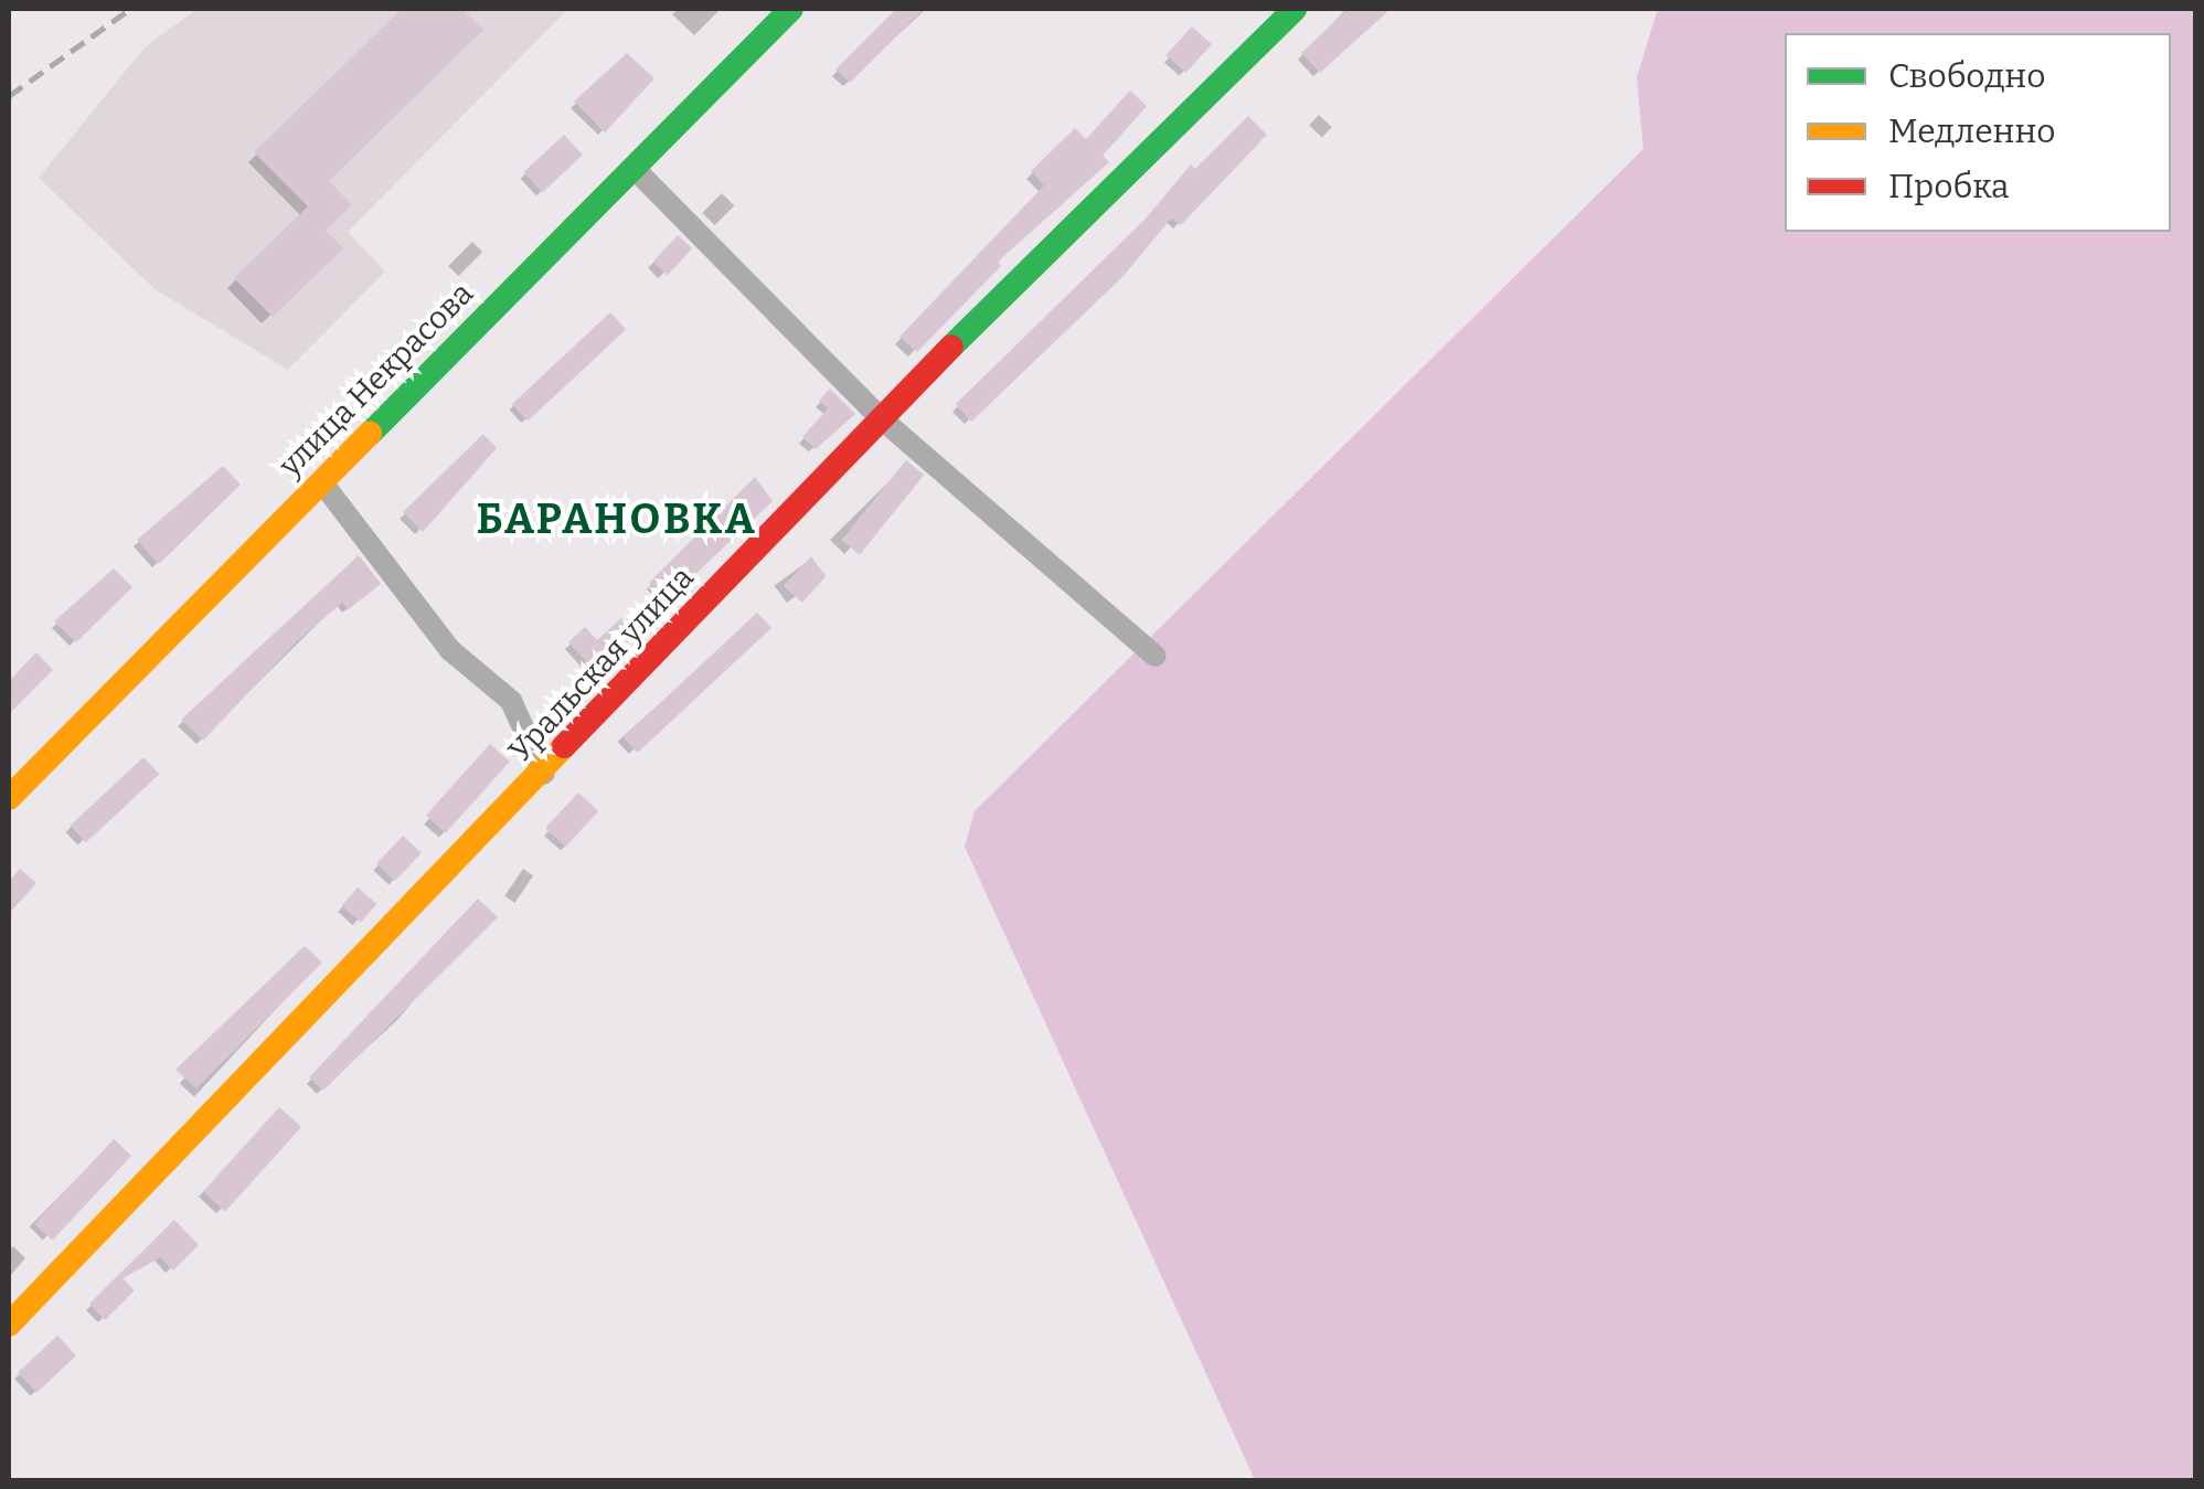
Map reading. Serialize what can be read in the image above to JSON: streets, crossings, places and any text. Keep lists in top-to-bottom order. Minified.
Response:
{"streets":{"street":["улица Некрасова","Уральская улица"]},"districts":["БАРАНОВКА"],"legend":["Свободно","Медленно","Пробка"]}
